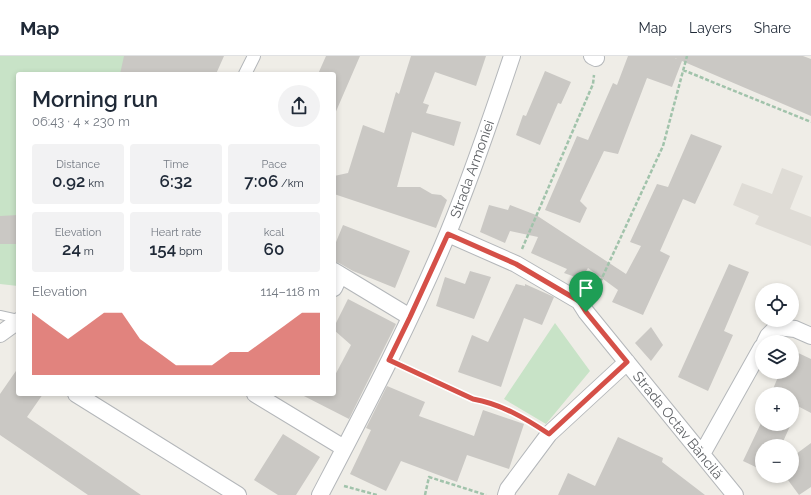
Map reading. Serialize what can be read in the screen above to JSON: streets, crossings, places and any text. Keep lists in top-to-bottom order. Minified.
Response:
{"streets":{"street":["Strada Armoniei","Strada Octav Băncilă"]},"crossings":[["Strada Armoniei","Strada Octav Băncilă"]],"page":{"header":"Map","nav":["Map","Layers","Share"],"heading":["Morning run","06:43 · 4 × 230 m"],"stats":[["Distance","0.92 km"],["Time","6:32"],["Pace","7:06 /km"],["Elevation","24 m"],["Heart rate","154 bpm"],["kcal","60"]],"chart":["Elevation","114–118 m"],"map_buttons":["+","−"]}}
